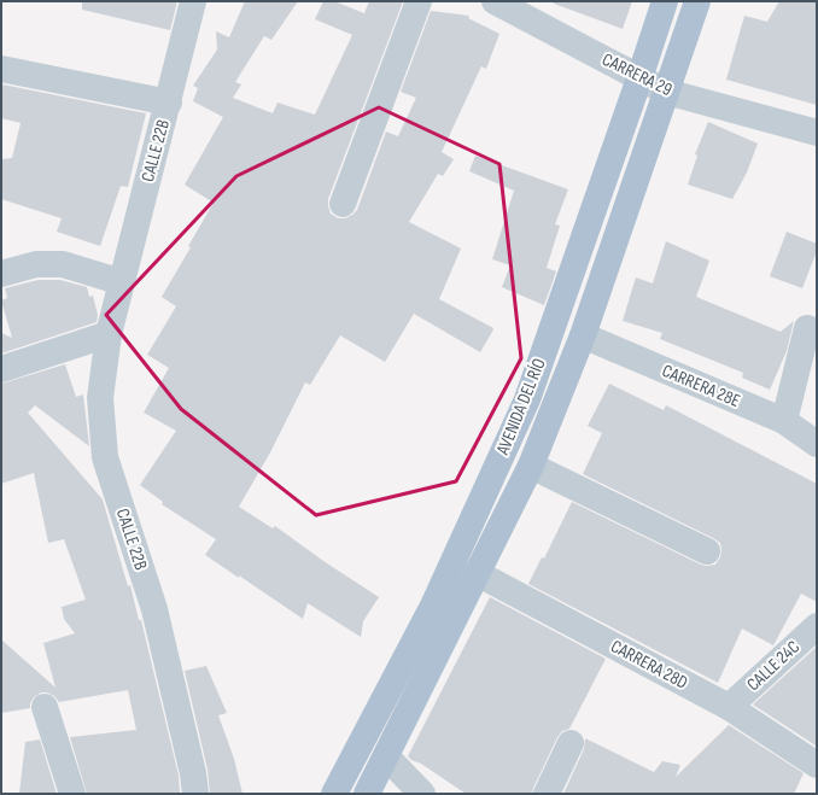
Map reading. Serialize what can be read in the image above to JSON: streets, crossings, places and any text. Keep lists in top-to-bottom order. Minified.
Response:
{"streets":{"main road":["AVENIDA DEL RÍO"],"street":["CARRERA 29","CALLE 22B","CARRERA 28E","CARRERA 28D","CALLE 24C"]},"crossings":[["CARRERA 29","AVENIDA DEL RÍO"],["CARRERA 28E","AVENIDA DEL RÍO"],["AVENIDA DEL RÍO","CARRERA 28D"],["CARRERA 28D","CALLE 24C"]]}
